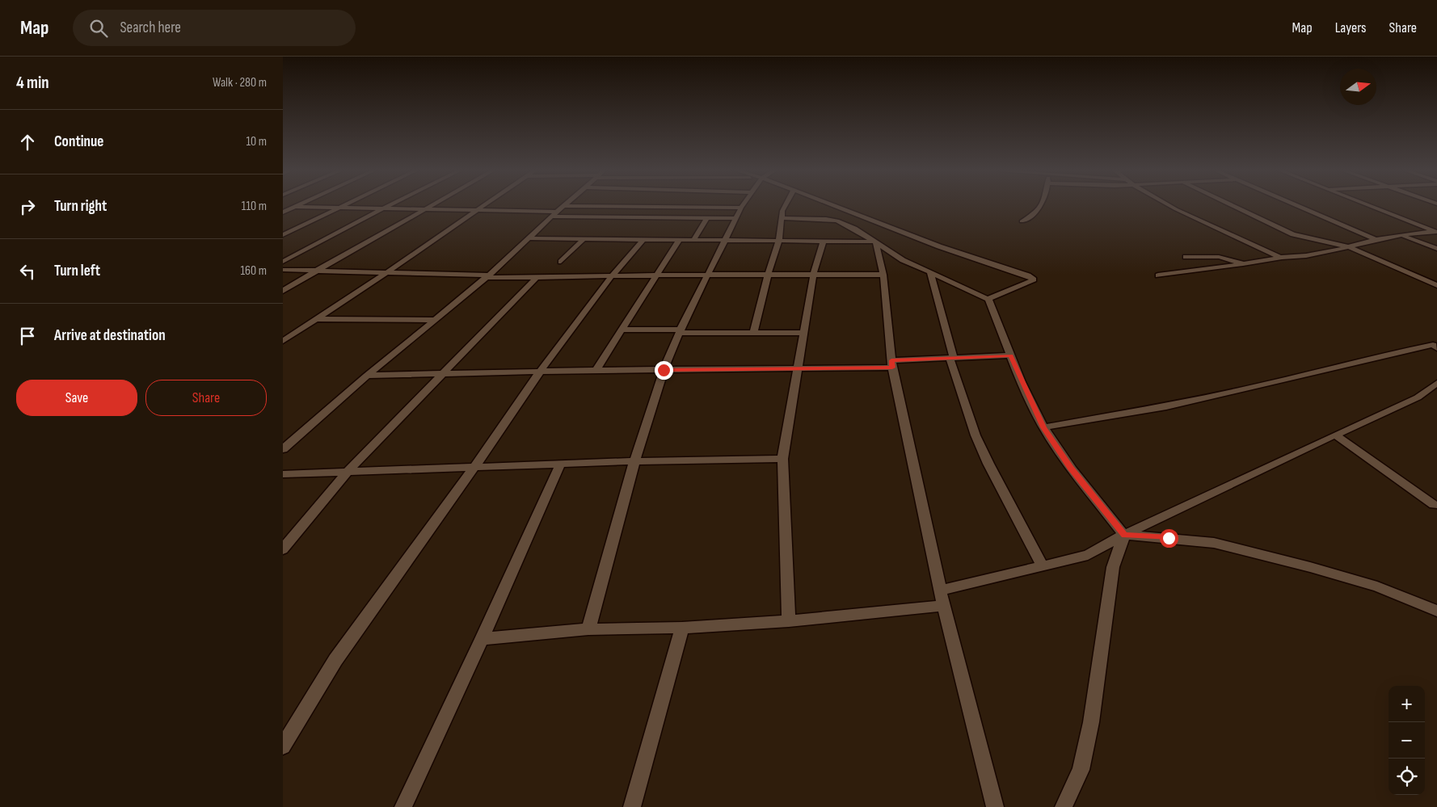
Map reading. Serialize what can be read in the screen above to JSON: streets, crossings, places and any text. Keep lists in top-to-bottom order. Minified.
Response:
{"north":"right","page":{"header":"Map","search":"Search here","nav":["Map","Layers","Share"],"heading":["4 min","Walk · 280 m"],"list":[["Continue","10 m"],["Turn right","110 m"],["Turn left","160 m"],"Arrive at destination"],"buttons":["Save","Share"],"map_buttons":["+","−"]}}
